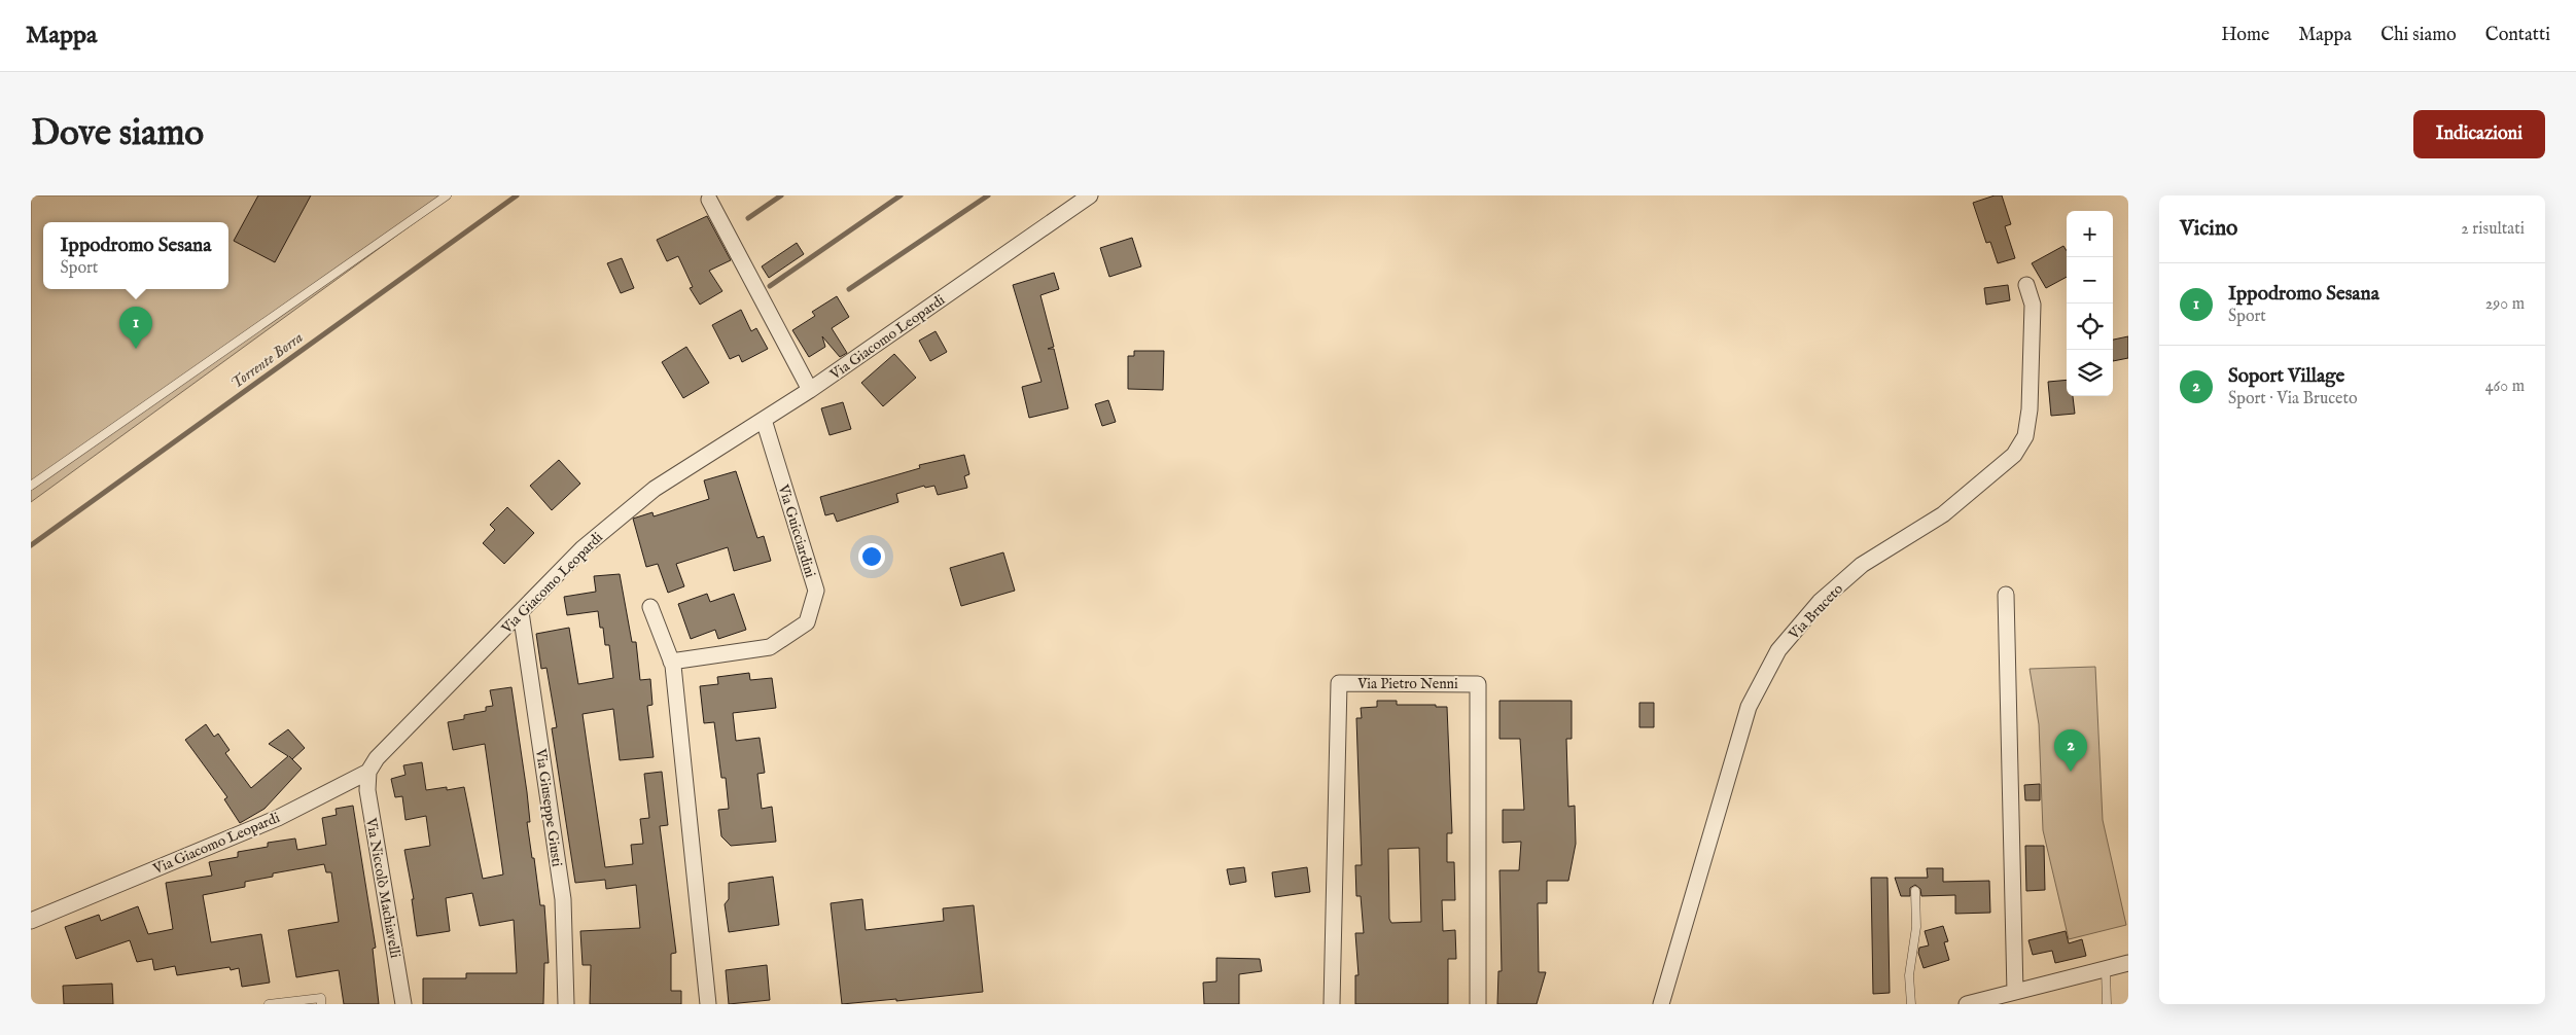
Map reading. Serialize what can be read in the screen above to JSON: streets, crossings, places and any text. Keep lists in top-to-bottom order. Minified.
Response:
{"streets":{"street":["Via Giacomo Leopardi","Via Guicciardini","Via Bruceto","Via Pietro Nenni","Via Giuseppe Giusti","Via Niccolò Machiavelli"]},"crossings":[["Via Giacomo Leopardi","Via Guicciardini"],["Via Giacomo Leopardi","Via Giuseppe Giusti"],["Via Giacomo Leopardi","Via Niccolò Machiavelli"]],"water":["Torrente Borra"],"page":{"header":"Mappa","nav":["Home","Mappa","Chi siamo","Contatti"],"buttons":"Indicazioni","title":"Dove siamo","heading":["Vicino","2 risultati"],"map_buttons":["+","−"],"popup":["Ippodromo Sesana","Sport"],"list":[{"mark":"1","name":"Ippodromo Sesana","note":"Sport","value":"290 m"},{"mark":"2","name":"Soport Village","note":"Sport · Via Bruceto","value":"460 m"}],"pins":["1","2"]}}
